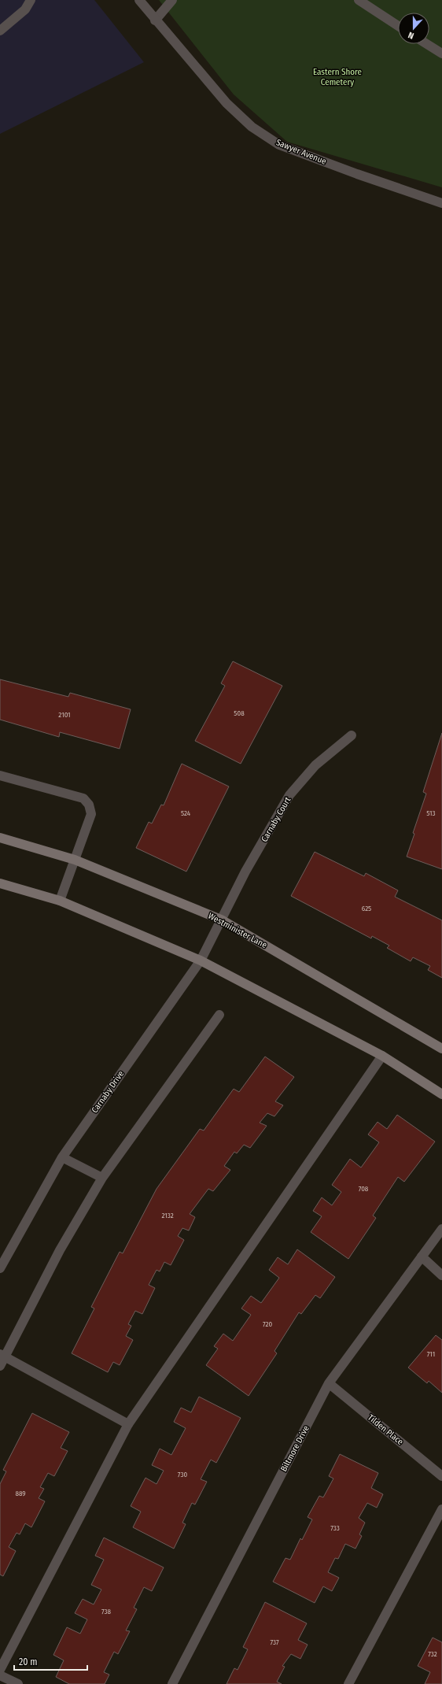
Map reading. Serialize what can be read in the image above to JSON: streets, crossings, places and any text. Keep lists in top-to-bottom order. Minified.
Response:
{"streets":{"street":["Sawyer Avenue","Carnaby Court","Westminister Lane","Carnaby Drive","Tilden Place","Biltmore Drive"]},"crossings":[["Carnaby Court","Westminister Lane"],["Carnaby Court","Carnaby Drive"],["Westminister Lane","Carnaby Drive"],["Tilden Place","Biltmore Drive"]],"parks":["Eastern Shore Cemetery"],"house_numbers":["508","2101","524","513","625","708","2132","720","711","730","889","733","738","737","732"],"scale_bar":"20 m","north":"bottom"}
